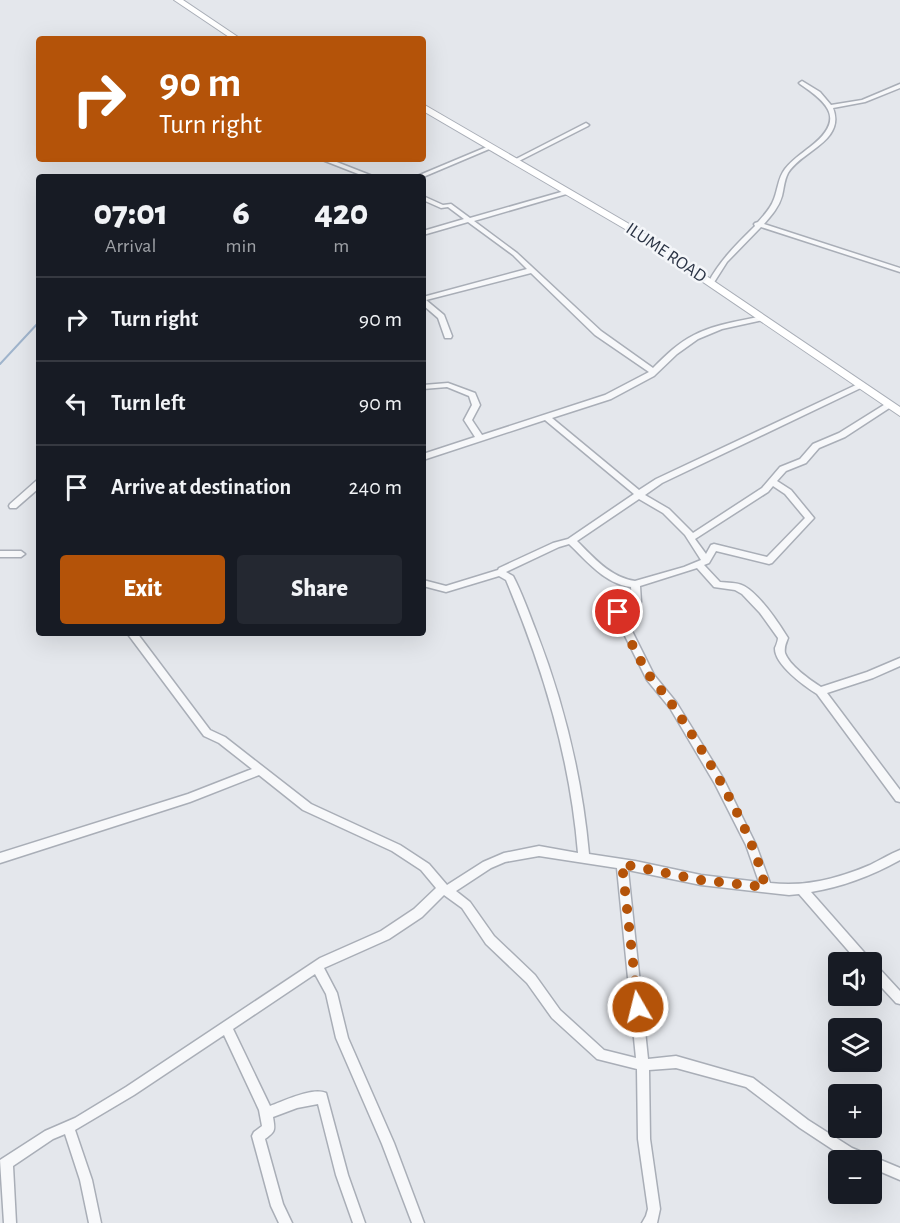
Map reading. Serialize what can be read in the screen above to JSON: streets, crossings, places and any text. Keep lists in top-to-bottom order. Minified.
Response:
{"streets":{"street":["ILUME ROAD"]},"page":{"turn":["90 m","Turn right"],"eta":["07:01","Arrival","6","min","420","m"],"list":[{"name":"Turn right","value":"90 m"},{"name":"Turn left","value":"90 m"},{"name":"Arrive at destination","value":"240 m"}],"buttons":["Exit","Share"],"map_buttons":["+","−"]}}
